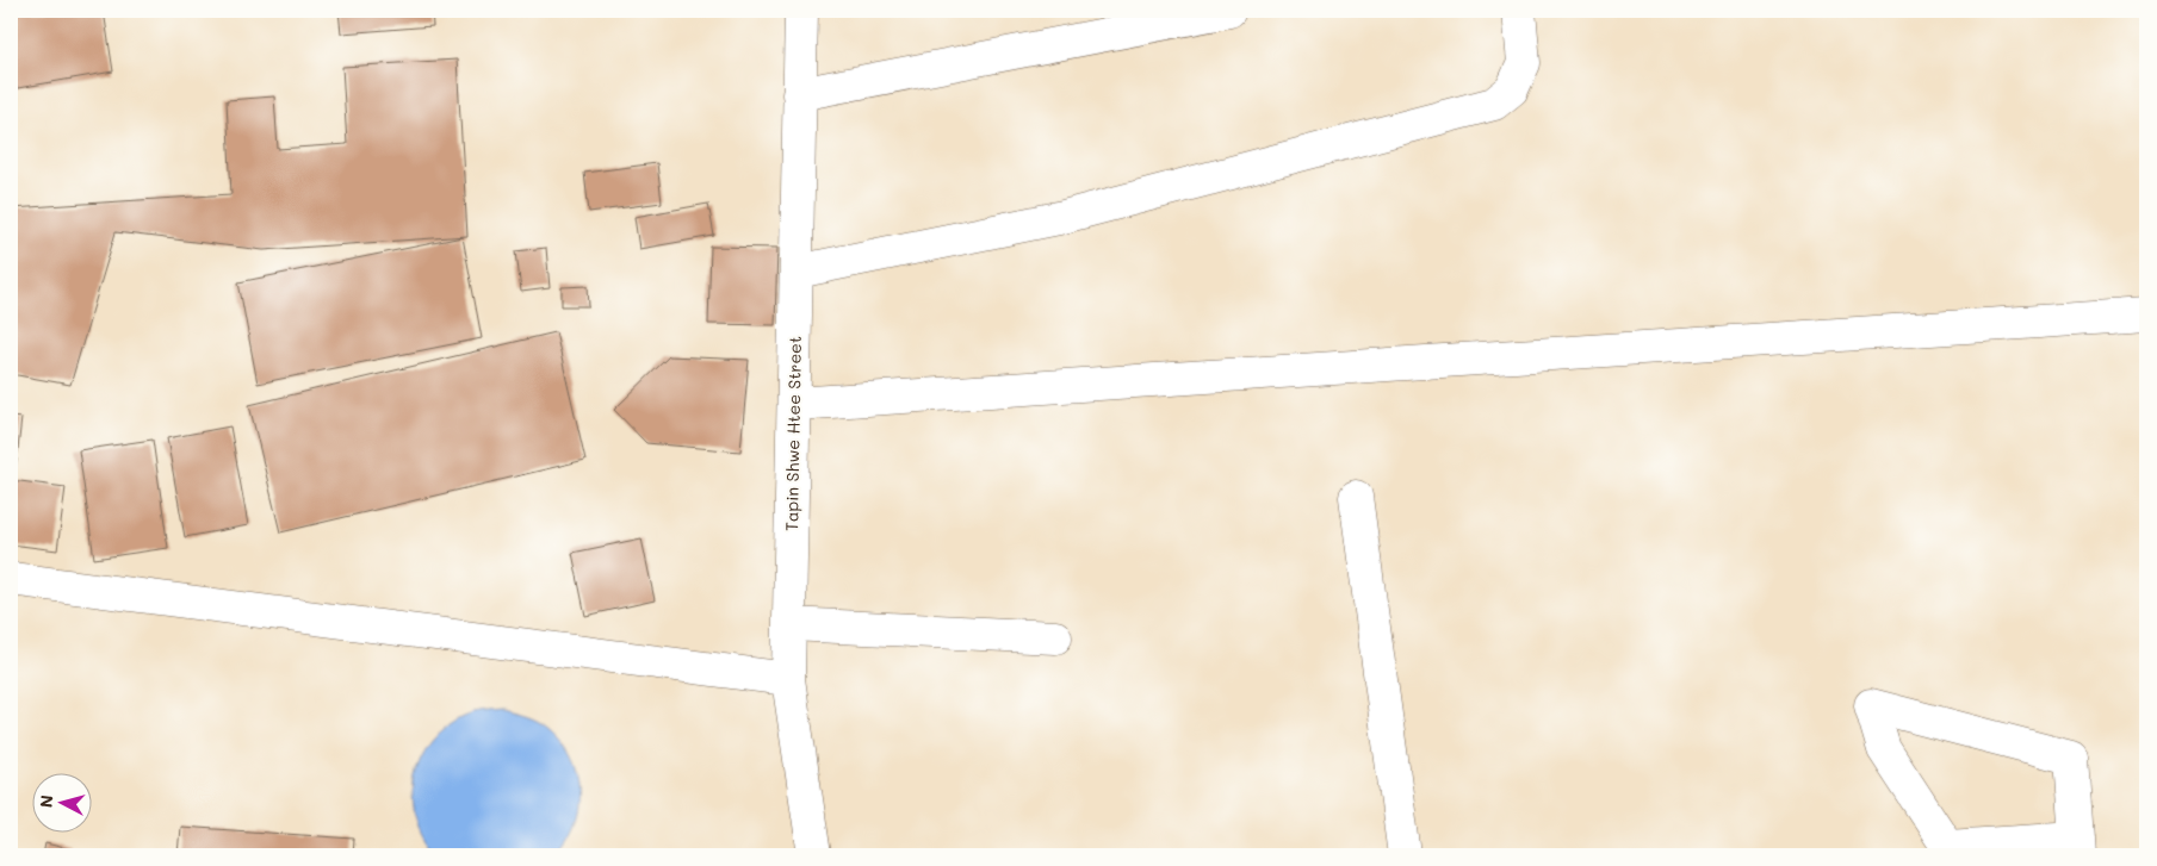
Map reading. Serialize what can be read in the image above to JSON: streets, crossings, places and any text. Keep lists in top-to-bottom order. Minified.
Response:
{"streets":{"street":["Tapin Shwe Htee Street"]},"north":"left"}
